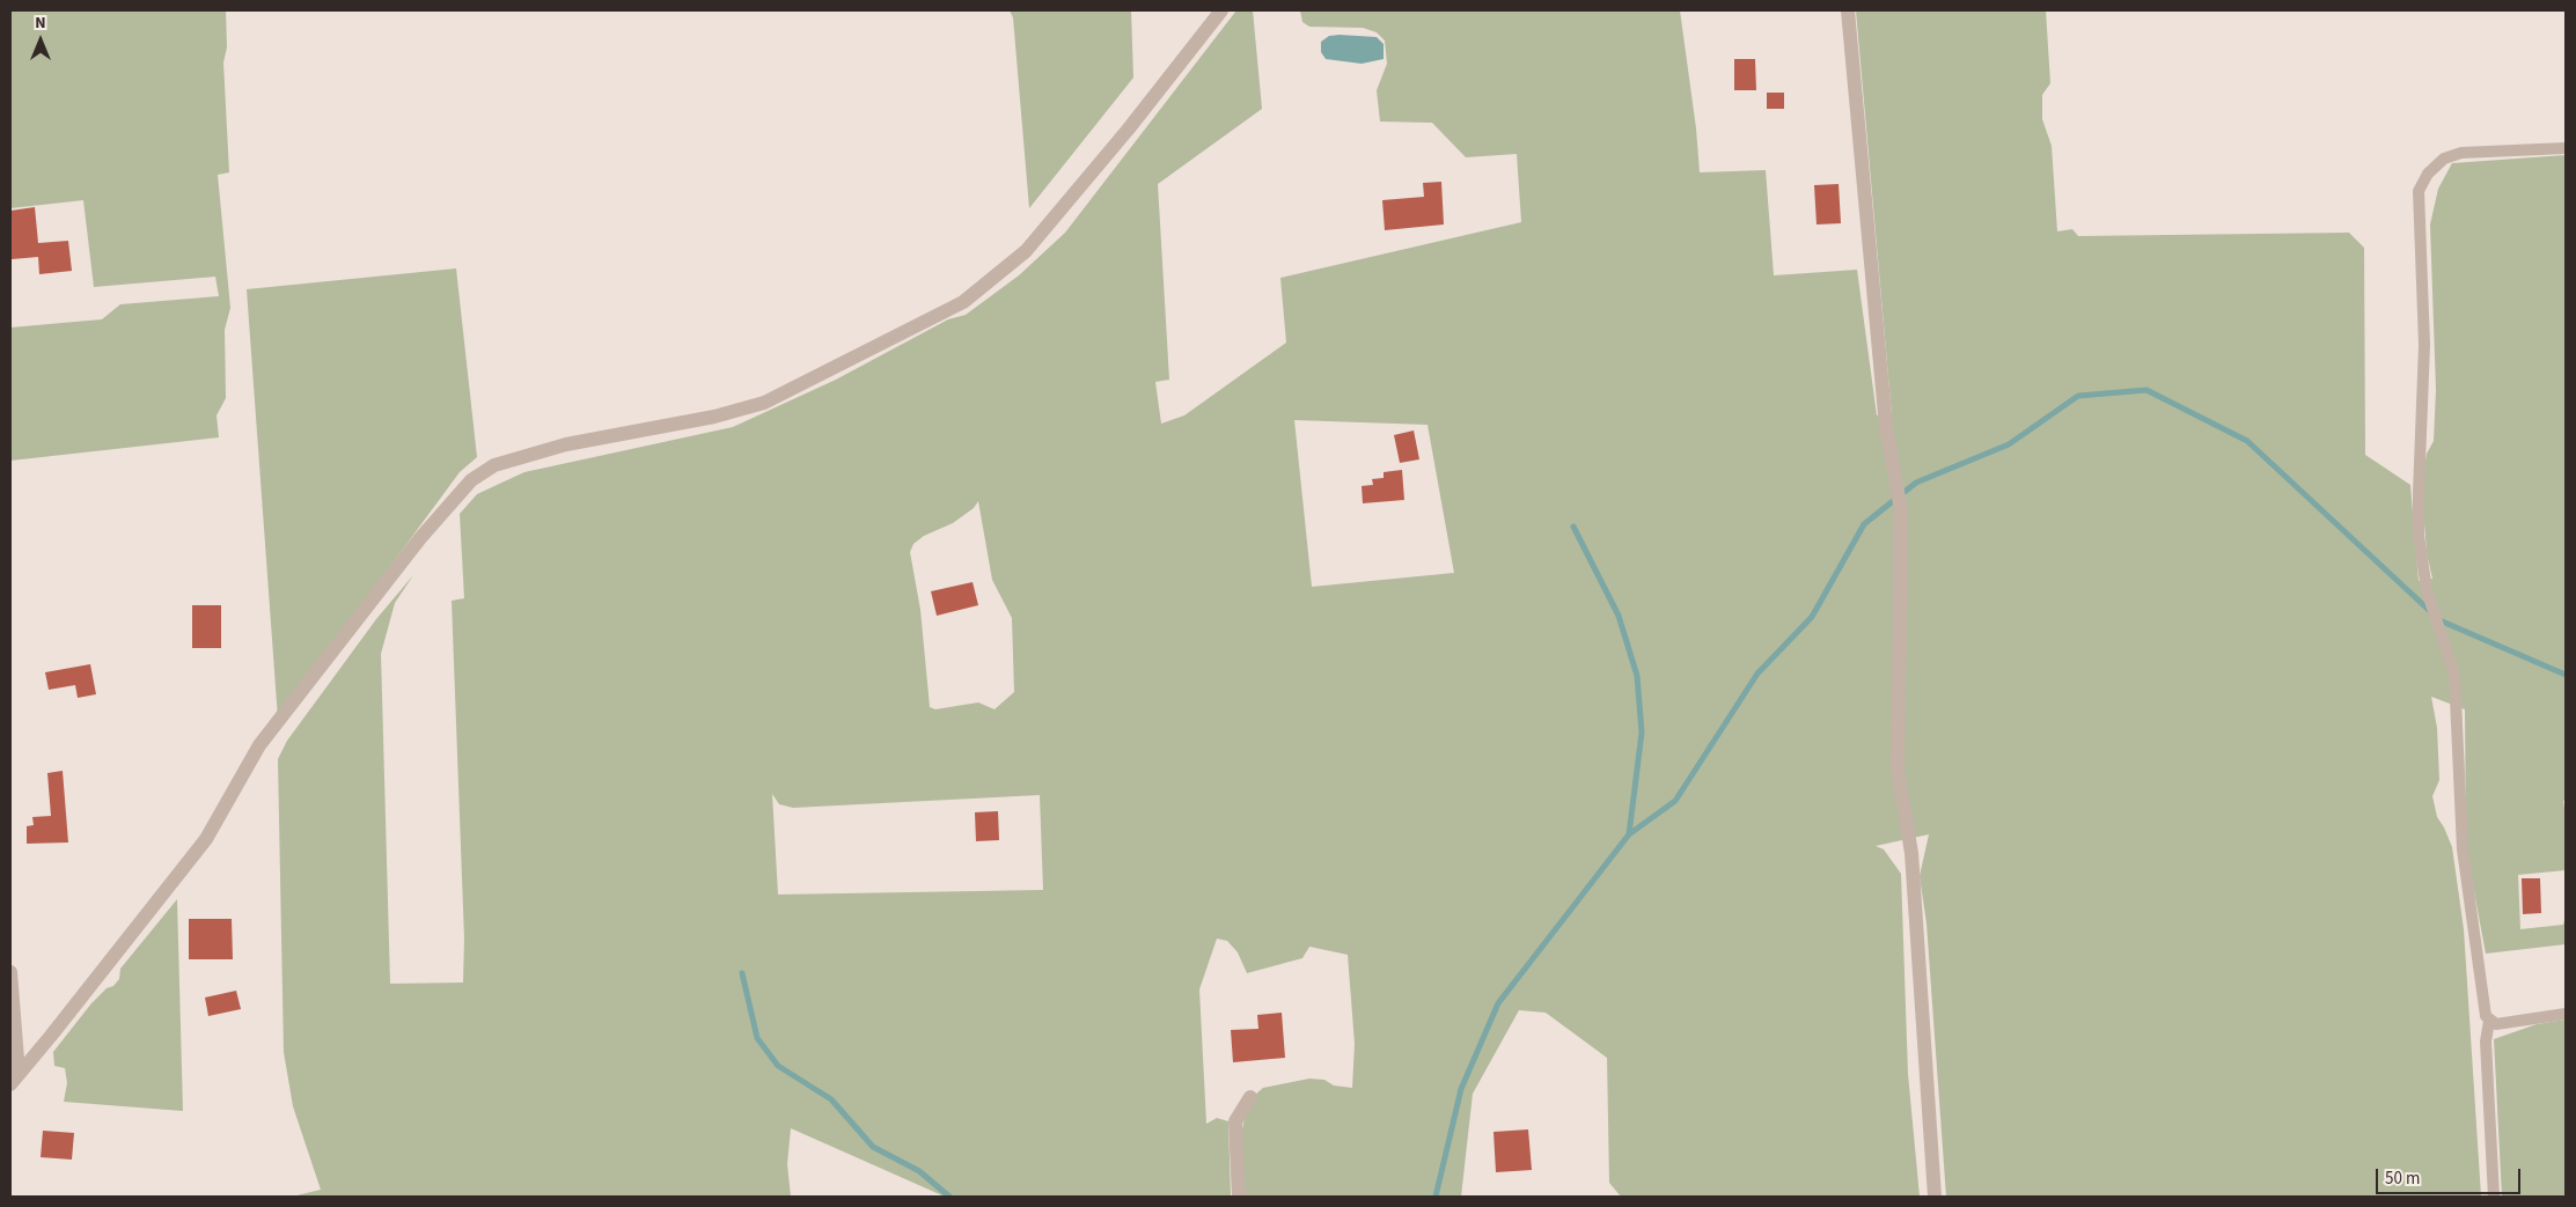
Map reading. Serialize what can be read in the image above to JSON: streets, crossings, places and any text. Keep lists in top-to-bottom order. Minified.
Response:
{"scale_bar":"50 m","north":"top"}
